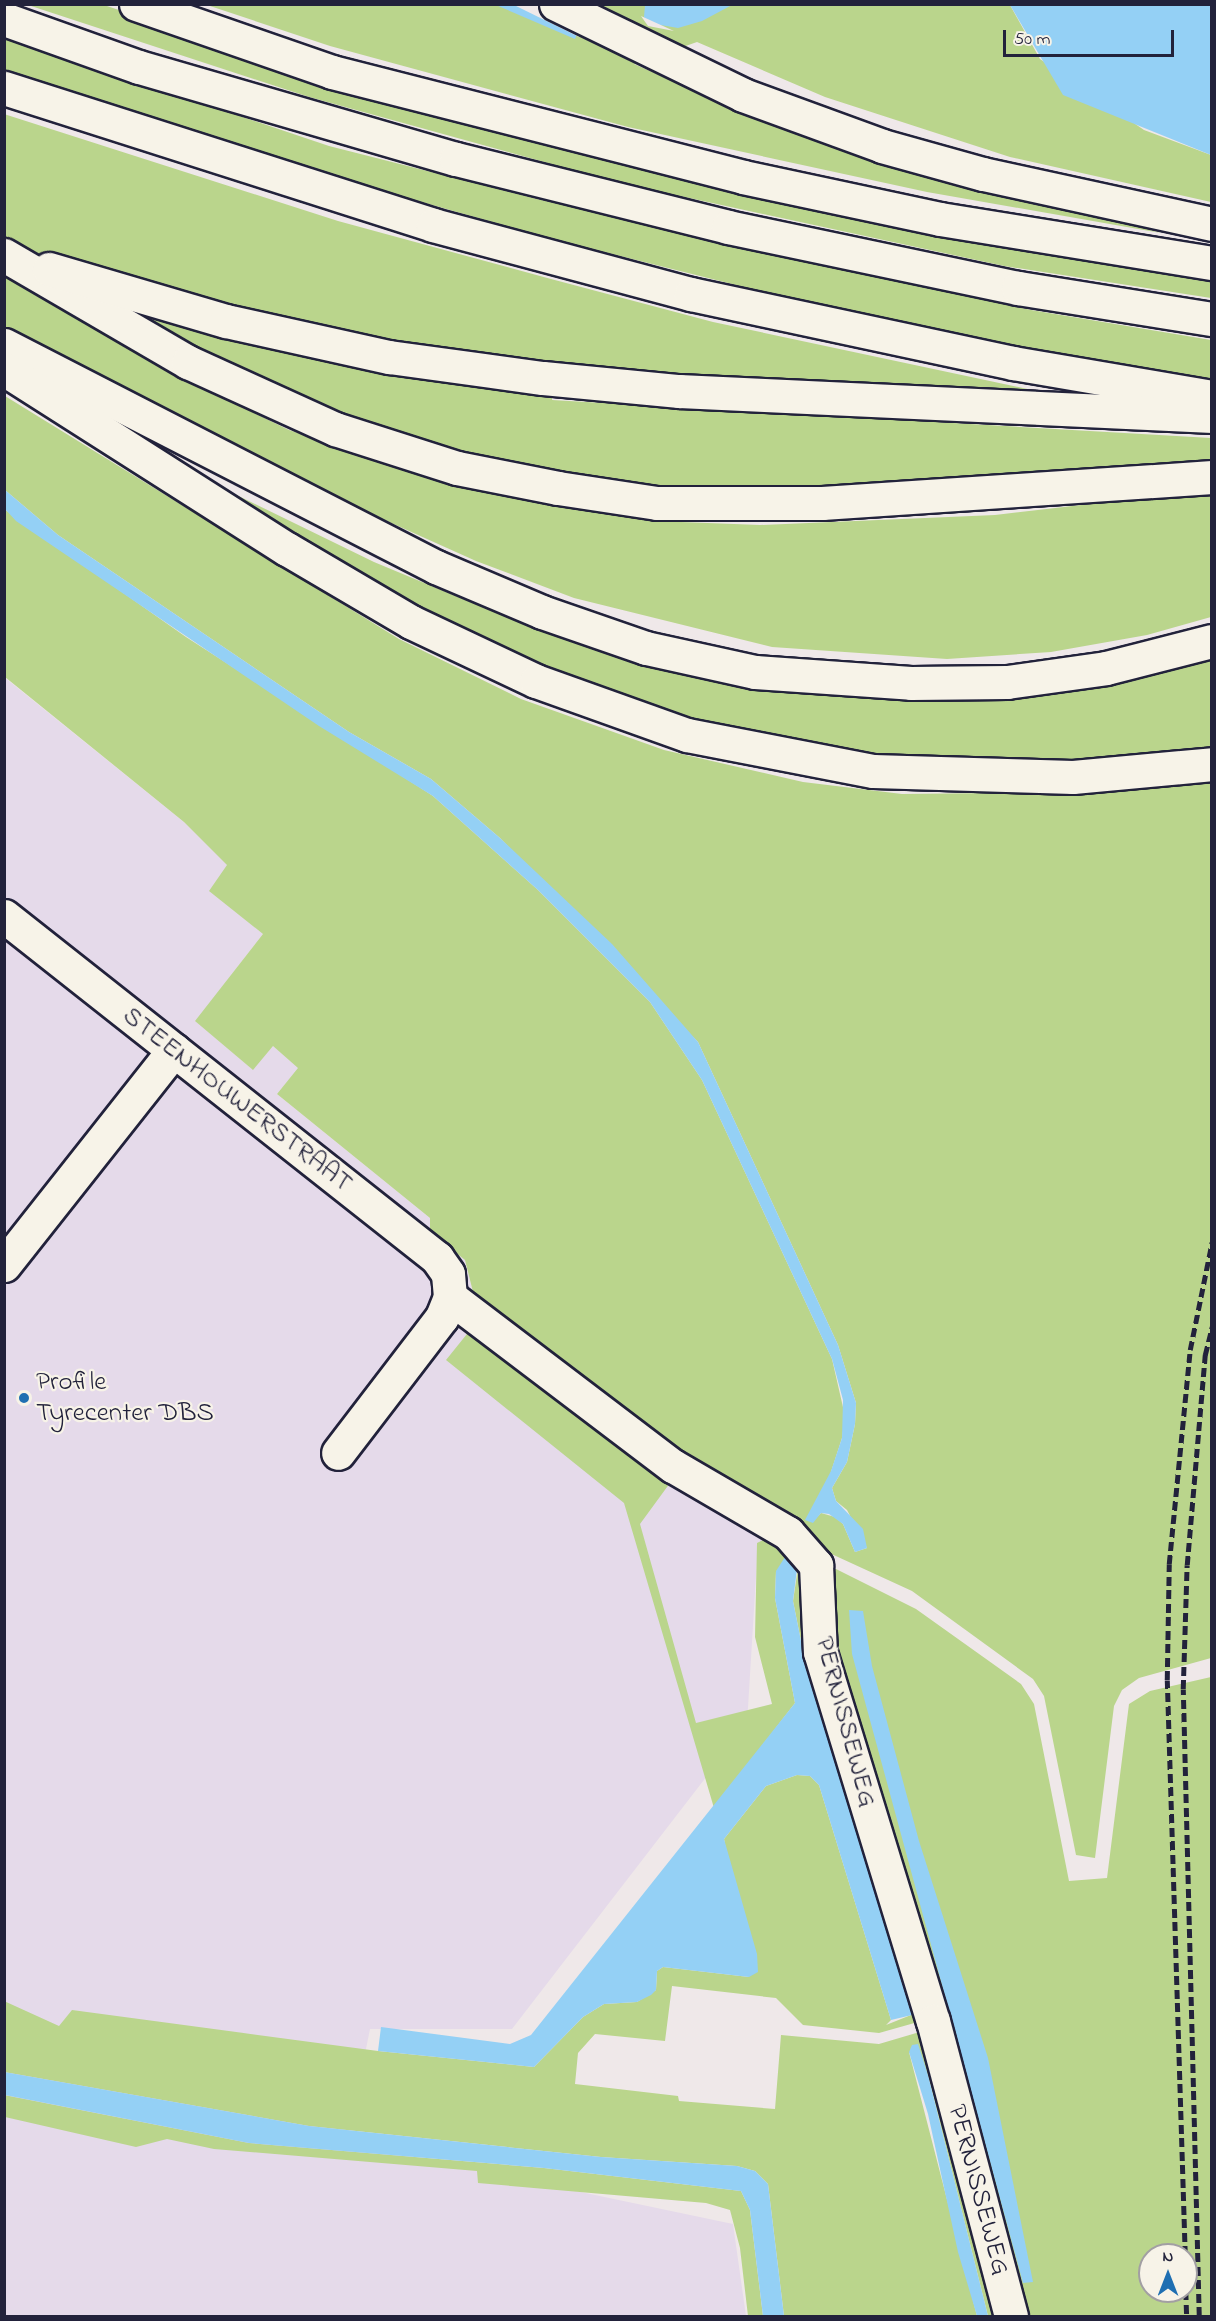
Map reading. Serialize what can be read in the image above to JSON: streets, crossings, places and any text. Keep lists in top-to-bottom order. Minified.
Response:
{"streets":{"main road":["STEENHOUWERSTRAAT","PERNISSEWEG"]},"crossings":[["STEENHOUWERSTRAAT","PERNISSEWEG"]],"places":["Profile Tyrecenter DBS"],"scale_bar":"50 m","north":"top"}
